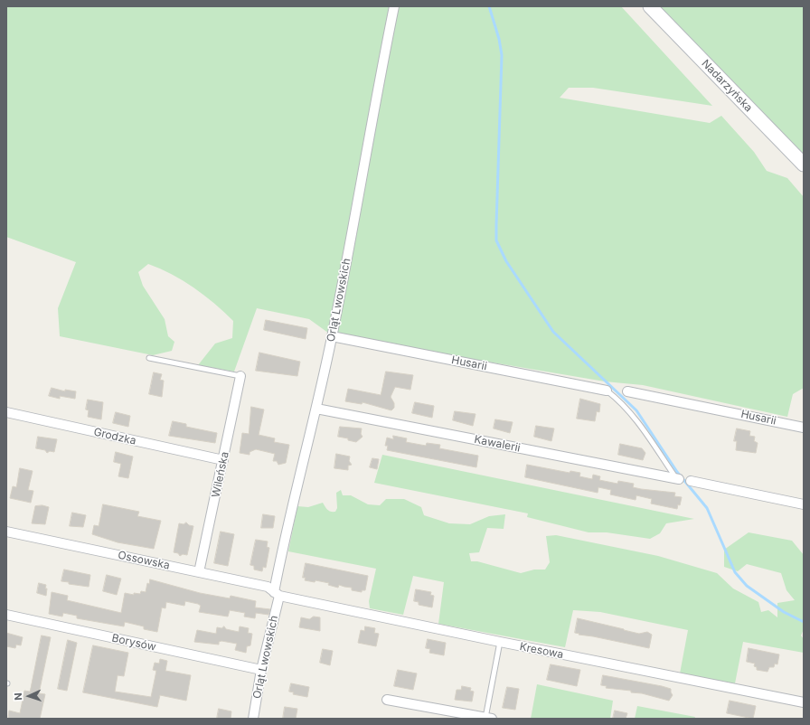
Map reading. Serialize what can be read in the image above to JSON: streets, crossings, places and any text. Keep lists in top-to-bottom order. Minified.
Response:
{"streets":{"main road":["Nadarzyńska"],"street":["Orląt Lwowskich","Husarii","Grodzka","Kawalerii","Wileńska","Ossowska","Borysów","Kresowa"]},"crossings":[["Orląt Lwowskich","Husarii"],["Orląt Lwowskich","Kawalerii"],["Orląt Lwowskich","Ossowska"],["Orląt Lwowskich","Borysów"],["Orląt Lwowskich","Kresowa"],["Grodzka","Wileńska"],["Wileńska","Ossowska"],["Ossowska","Kresowa"]],"north":"left"}
